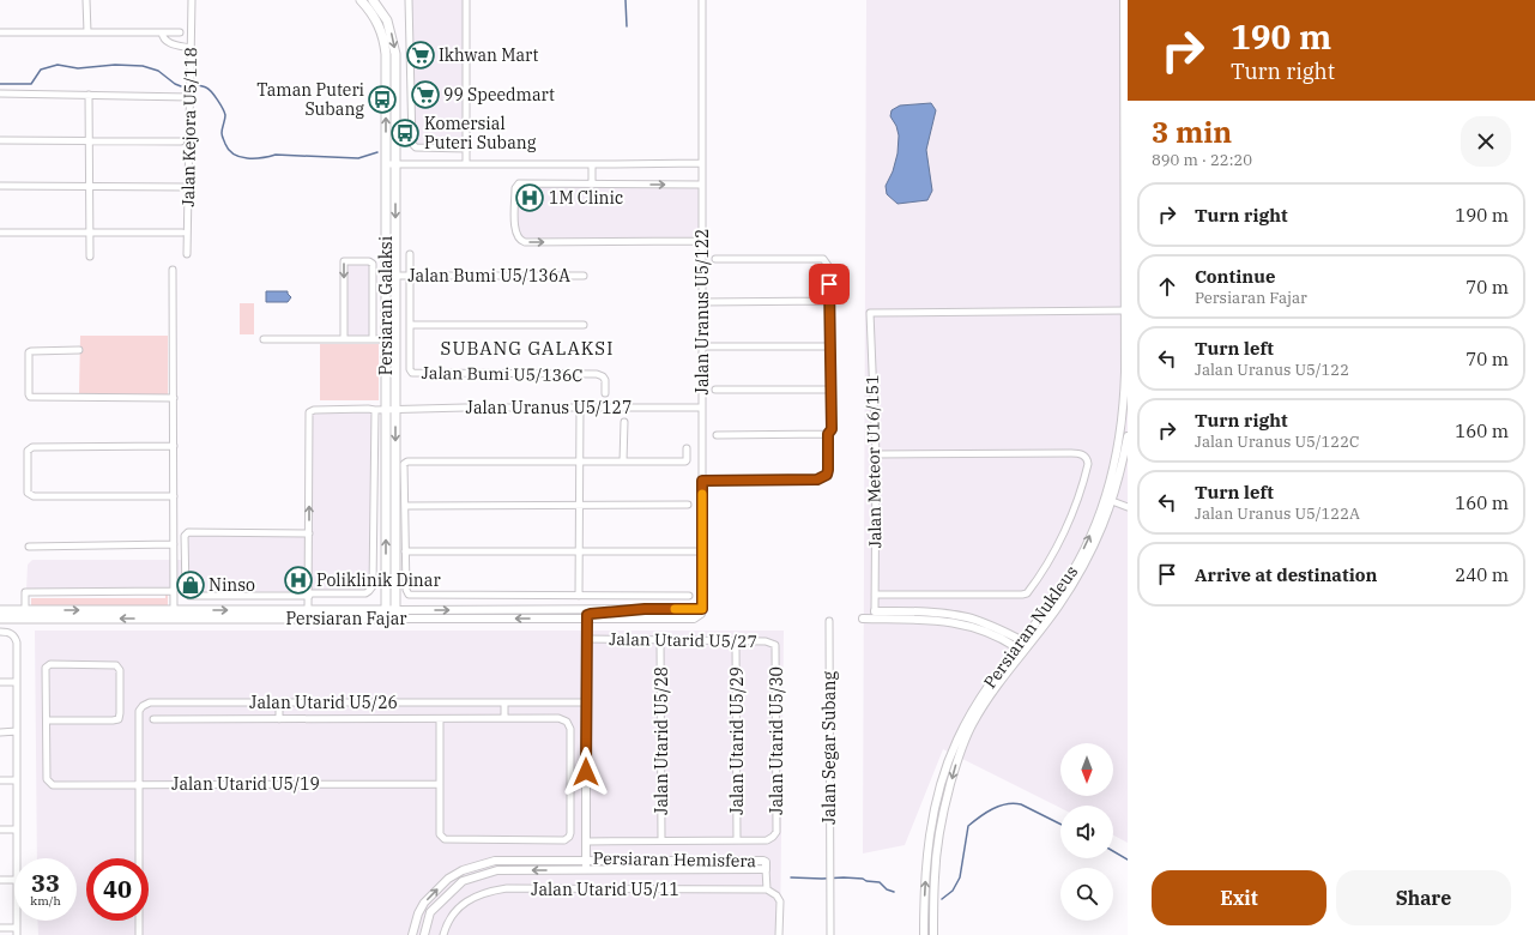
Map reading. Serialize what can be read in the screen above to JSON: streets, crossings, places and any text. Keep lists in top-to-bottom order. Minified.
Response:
{"streets":{"main road":["Persiaran Galaksi","Persiaran Fajar"],"street":["Jalan Kejora U5/118","Jalan Bumi U5/136A","Jalan Uranus U5/122","Jalan Bumi U5/136C","Jalan Uranus U5/127","Jalan Meteor U16/151","Persiaran Nukleus","Jalan Utarid U5/27","Jalan Utarid U5/26","Jalan Utarid U5/28","Jalan Utarid U5/29","Jalan Utarid U5/30","Jalan Segar Subang","Jalan Utarid U5/19","Persiaran Hemisfera","Jalan Utarid U5/11"]},"crossings":[["Jalan Bumi U5/136A","Persiaran Galaksi"],["Persiaran Galaksi","Jalan Uranus U5/127"],["Persiaran Galaksi","Persiaran Fajar"],["Jalan Uranus U5/122","Jalan Uranus U5/127"],["Jalan Uranus U5/122","Persiaran Fajar"],["Jalan Meteor U16/151","Persiaran Nukleus"],["Persiaran Fajar","Jalan Utarid U5/27"],["Jalan Utarid U5/27","Jalan Utarid U5/26"],["Jalan Utarid U5/27","Jalan Utarid U5/28"],["Jalan Utarid U5/27","Jalan Utarid U5/29"],["Jalan Utarid U5/27","Jalan Utarid U5/30"],["Jalan Utarid U5/27","Persiaran Hemisfera"],["Jalan Utarid U5/26","Jalan Utarid U5/19"],["Jalan Utarid U5/29","Jalan Utarid U5/30"]],"districts":["SUBANG GALAKSI"],"places":{"supermarket":["Ikhwan Mart","99 Speedmart"],"bus stop":["Taman Puteri Subang","Komersial Puteri Subang"],"hospital":["1M Clinic","Poliklinik Dinar"],"shop":["Ninso"]},"north":"bottom","page":{"turn":["190 m","Turn right"],"heading":["3 min","890 m · 22:20"],"list":[{"name":"Turn right","value":"190 m"},{"name":"Continue","note":"Persiaran Fajar","value":"70 m"},{"name":"Turn left","note":"Jalan Uranus U5/122","value":"70 m"},{"name":"Turn right","note":"Jalan Uranus U5/122C","value":"160 m"},{"name":"Turn left","note":"Jalan Uranus U5/122A","value":"160 m"},{"name":"Arrive at destination","value":"240 m"}],"speed":"33 km/h","limit":"40","buttons":["Exit","Share"]}}
